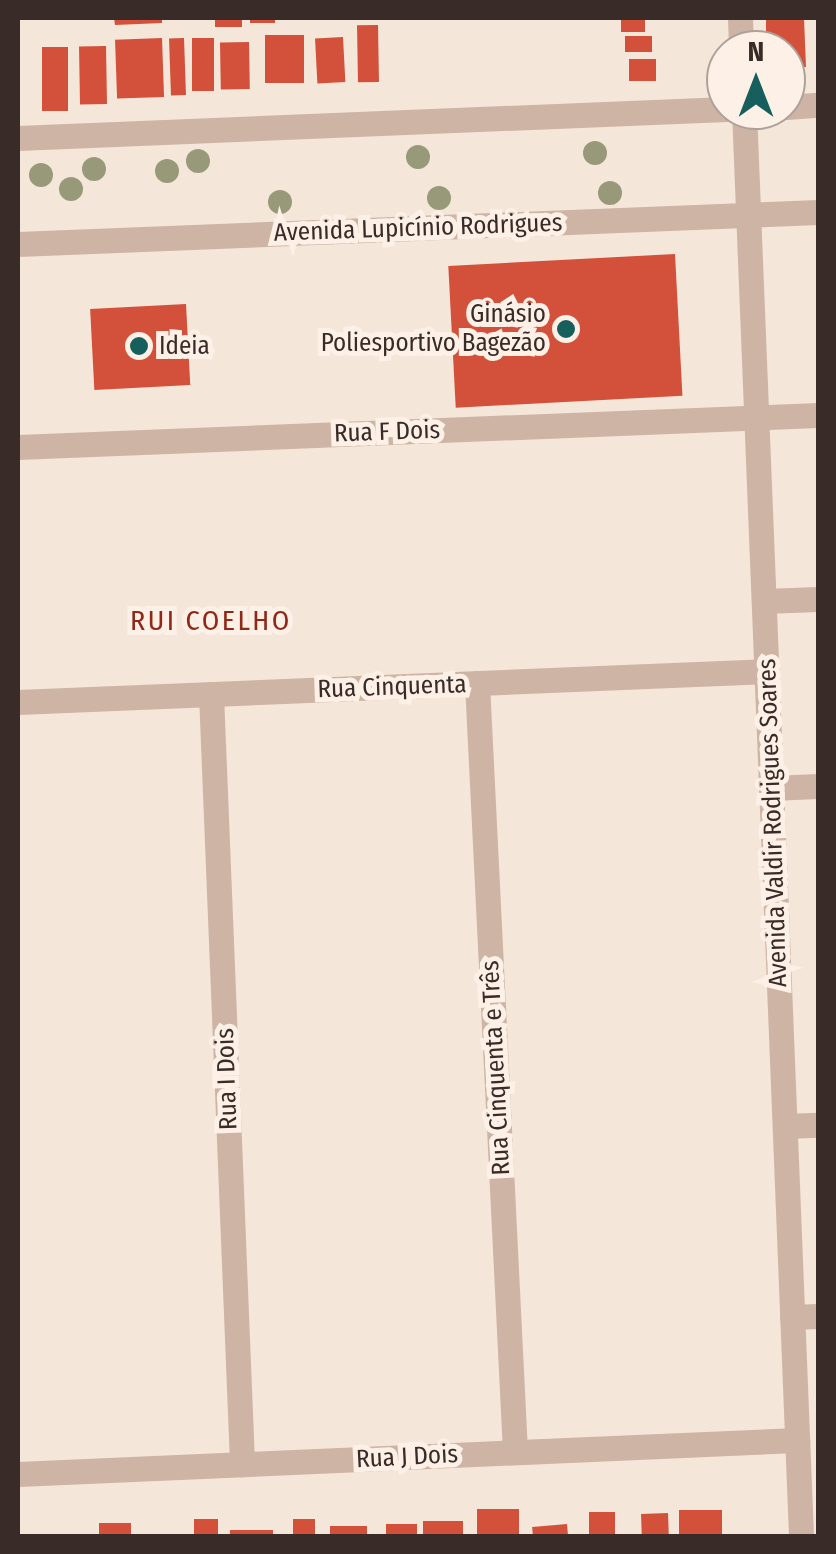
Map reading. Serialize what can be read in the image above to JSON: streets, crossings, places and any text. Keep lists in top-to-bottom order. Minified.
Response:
{"streets":{"street":["Avenida Lupicínio Rodrigues","Rua F Dois","Rua Cinquenta","Avenida Valdir Rodrigues Soares","Rua Cinquenta e Três","Rua I Dois","Rua J Dois"]},"crossings":[["Avenida Lupicínio Rodrigues","Avenida Valdir Rodrigues Soares"],["Rua F Dois","Avenida Valdir Rodrigues Soares"],["Rua Cinquenta","Avenida Valdir Rodrigues Soares"],["Rua Cinquenta","Rua Cinquenta e Três"],["Rua Cinquenta","Rua I Dois"],["Avenida Valdir Rodrigues Soares","Rua J Dois"],["Rua Cinquenta e Três","Rua J Dois"],["Rua I Dois","Rua J Dois"]],"districts":["RUI COELHO"],"places":["Ginásio Poliesportivo Bagezão","Ideia"],"north":"top"}
